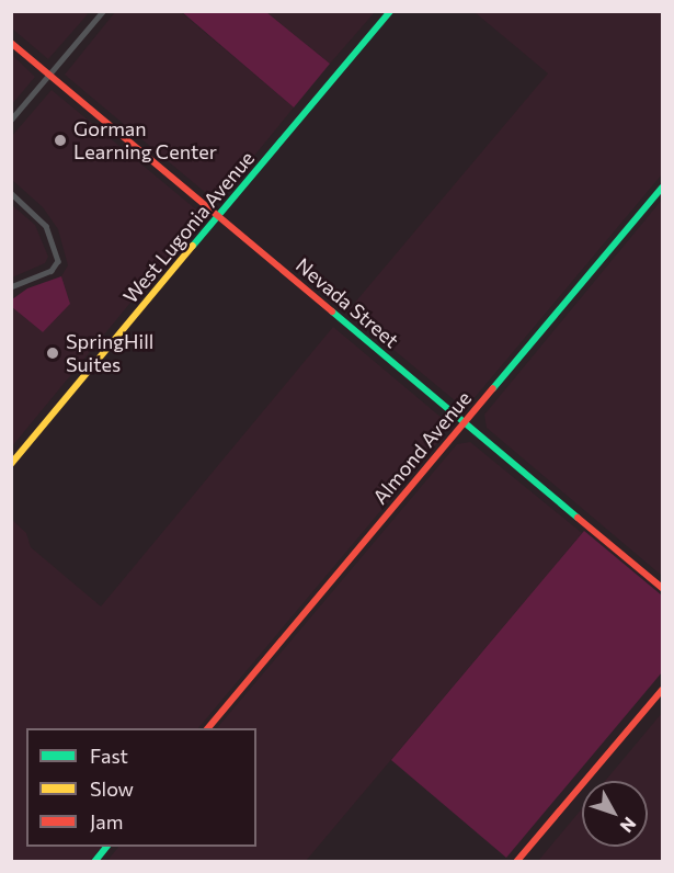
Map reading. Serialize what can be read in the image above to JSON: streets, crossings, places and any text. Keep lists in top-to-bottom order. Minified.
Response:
{"streets":{"street":["West Lugonia Avenue","Nevada Street","Almond Avenue"]},"crossings":[["West Lugonia Avenue","Nevada Street"],["Nevada Street","Almond Avenue"]],"places":["Gorman Learning Center","SpringHill Suites"],"legend":["Fast","Slow","Jam"],"north":"bottom right"}
